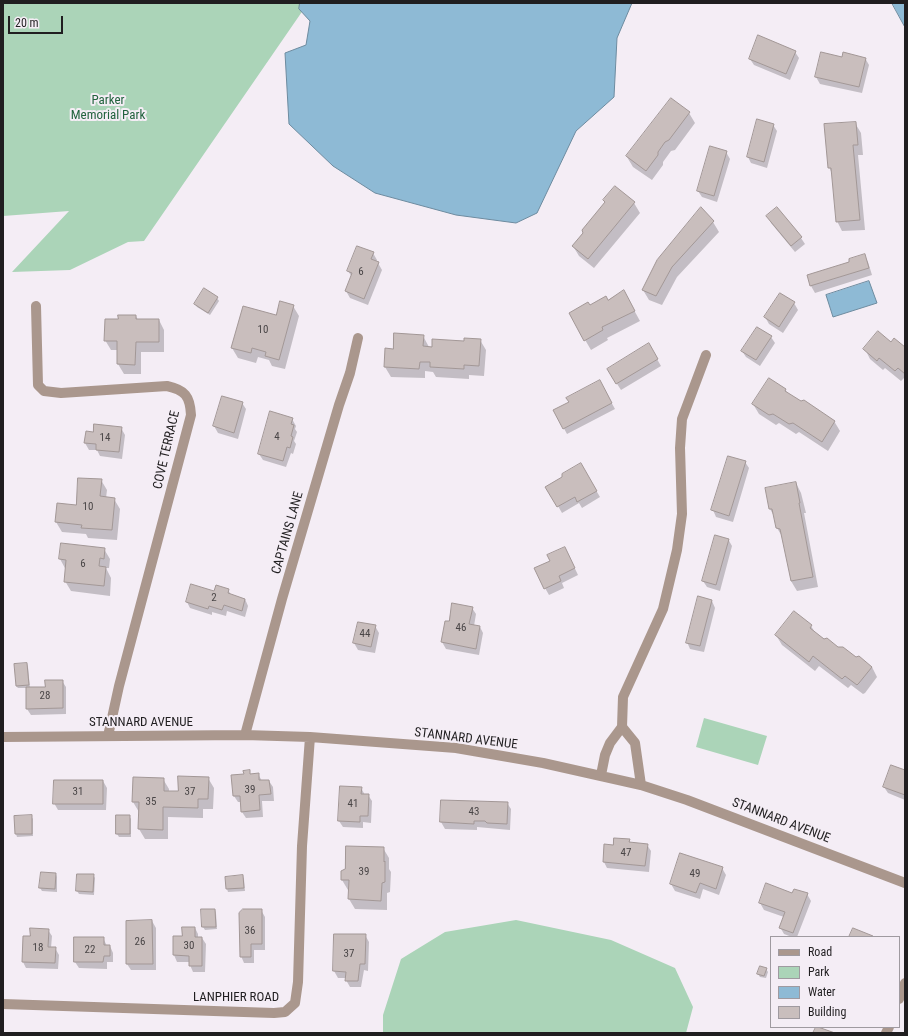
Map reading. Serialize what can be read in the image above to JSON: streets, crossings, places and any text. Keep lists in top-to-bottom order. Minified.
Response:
{"streets":{"street":["COVE TERRACE","CAPTAINS LANE","STANNARD AVENUE","LANPHIER ROAD"]},"crossings":[["COVE TERRACE","STANNARD AVENUE"],["CAPTAINS LANE","STANNARD AVENUE"],["STANNARD AVENUE","LANPHIER ROAD"]],"parks":["Parker Memorial Park"],"house_numbers":["6","10","4","14","10","6","2","46","44","28","39","31","37","35","41","43","47","39","49","36","26","30","18","22","37"],"legend":["Road","Park","Water","Building"],"scale_bar":"20 m"}
